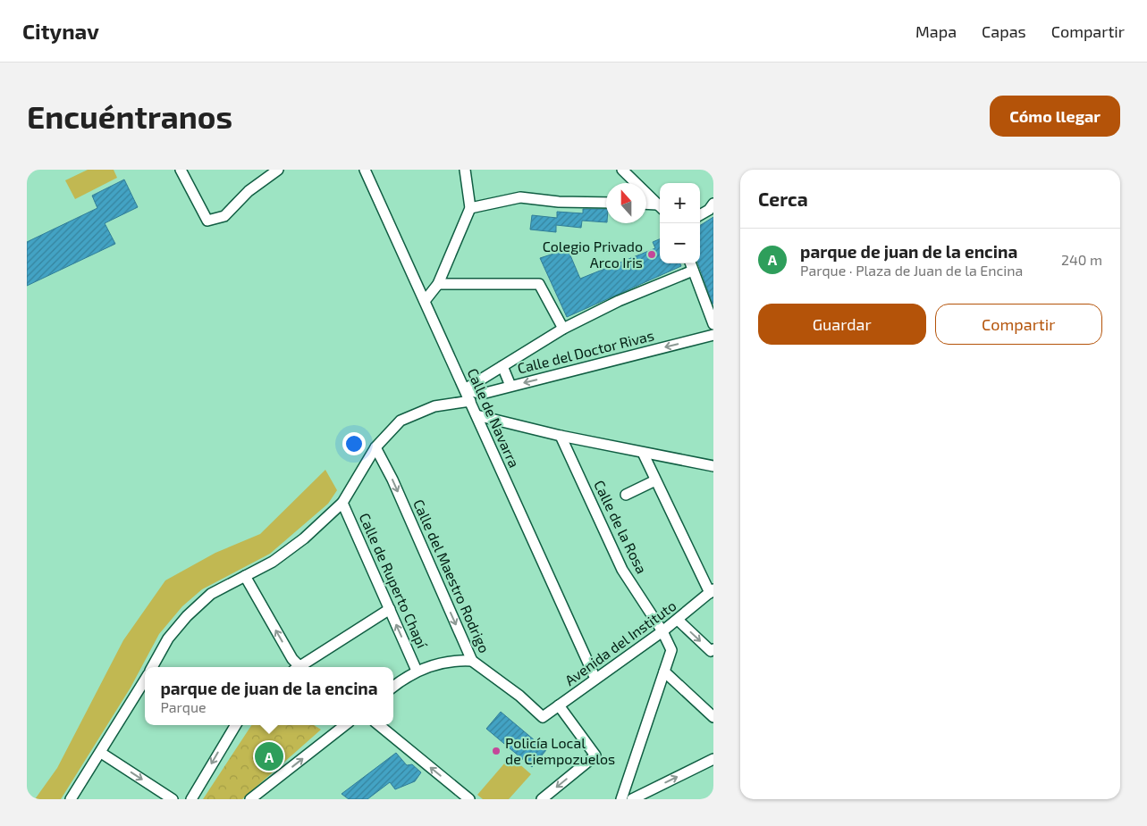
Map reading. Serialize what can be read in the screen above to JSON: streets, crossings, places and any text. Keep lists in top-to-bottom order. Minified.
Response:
{"streets":{"street":["Calle del Doctor Rivas","Calle de Navarra","Calle de la Rosa","Calle del Maestro Rodrigo","Calle de Ruperto Chapí","Avenida del Instituto"]},"crossings":[["Calle del Doctor Rivas","Calle de Navarra"],["Calle de Navarra","Avenida del Instituto"],["Calle de la Rosa","Avenida del Instituto"],["Calle del Maestro Rodrigo","Avenida del Instituto"]],"one_way":["Calle del Maestro Rodrigo","Calle de Ruperto Chapí"],"places":["Colegio Privado Arco Iris","Policía Local de Ciempozuelos"],"north":"top","page":{"header":"Citynav","nav":["Mapa","Capas","Compartir"],"buttons":["Cómo llegar",["Guardar","Compartir"]],"title":"Encuéntranos","heading":"Cerca","map_buttons":["+","−"],"list":[{"mark":"A","name":"parque de juan de la encina","note":"Parque · Plaza de Juan de la Encina","value":"240 m"}],"popup":["parque de juan de la encina","Parque"],"pins":"A"}}
